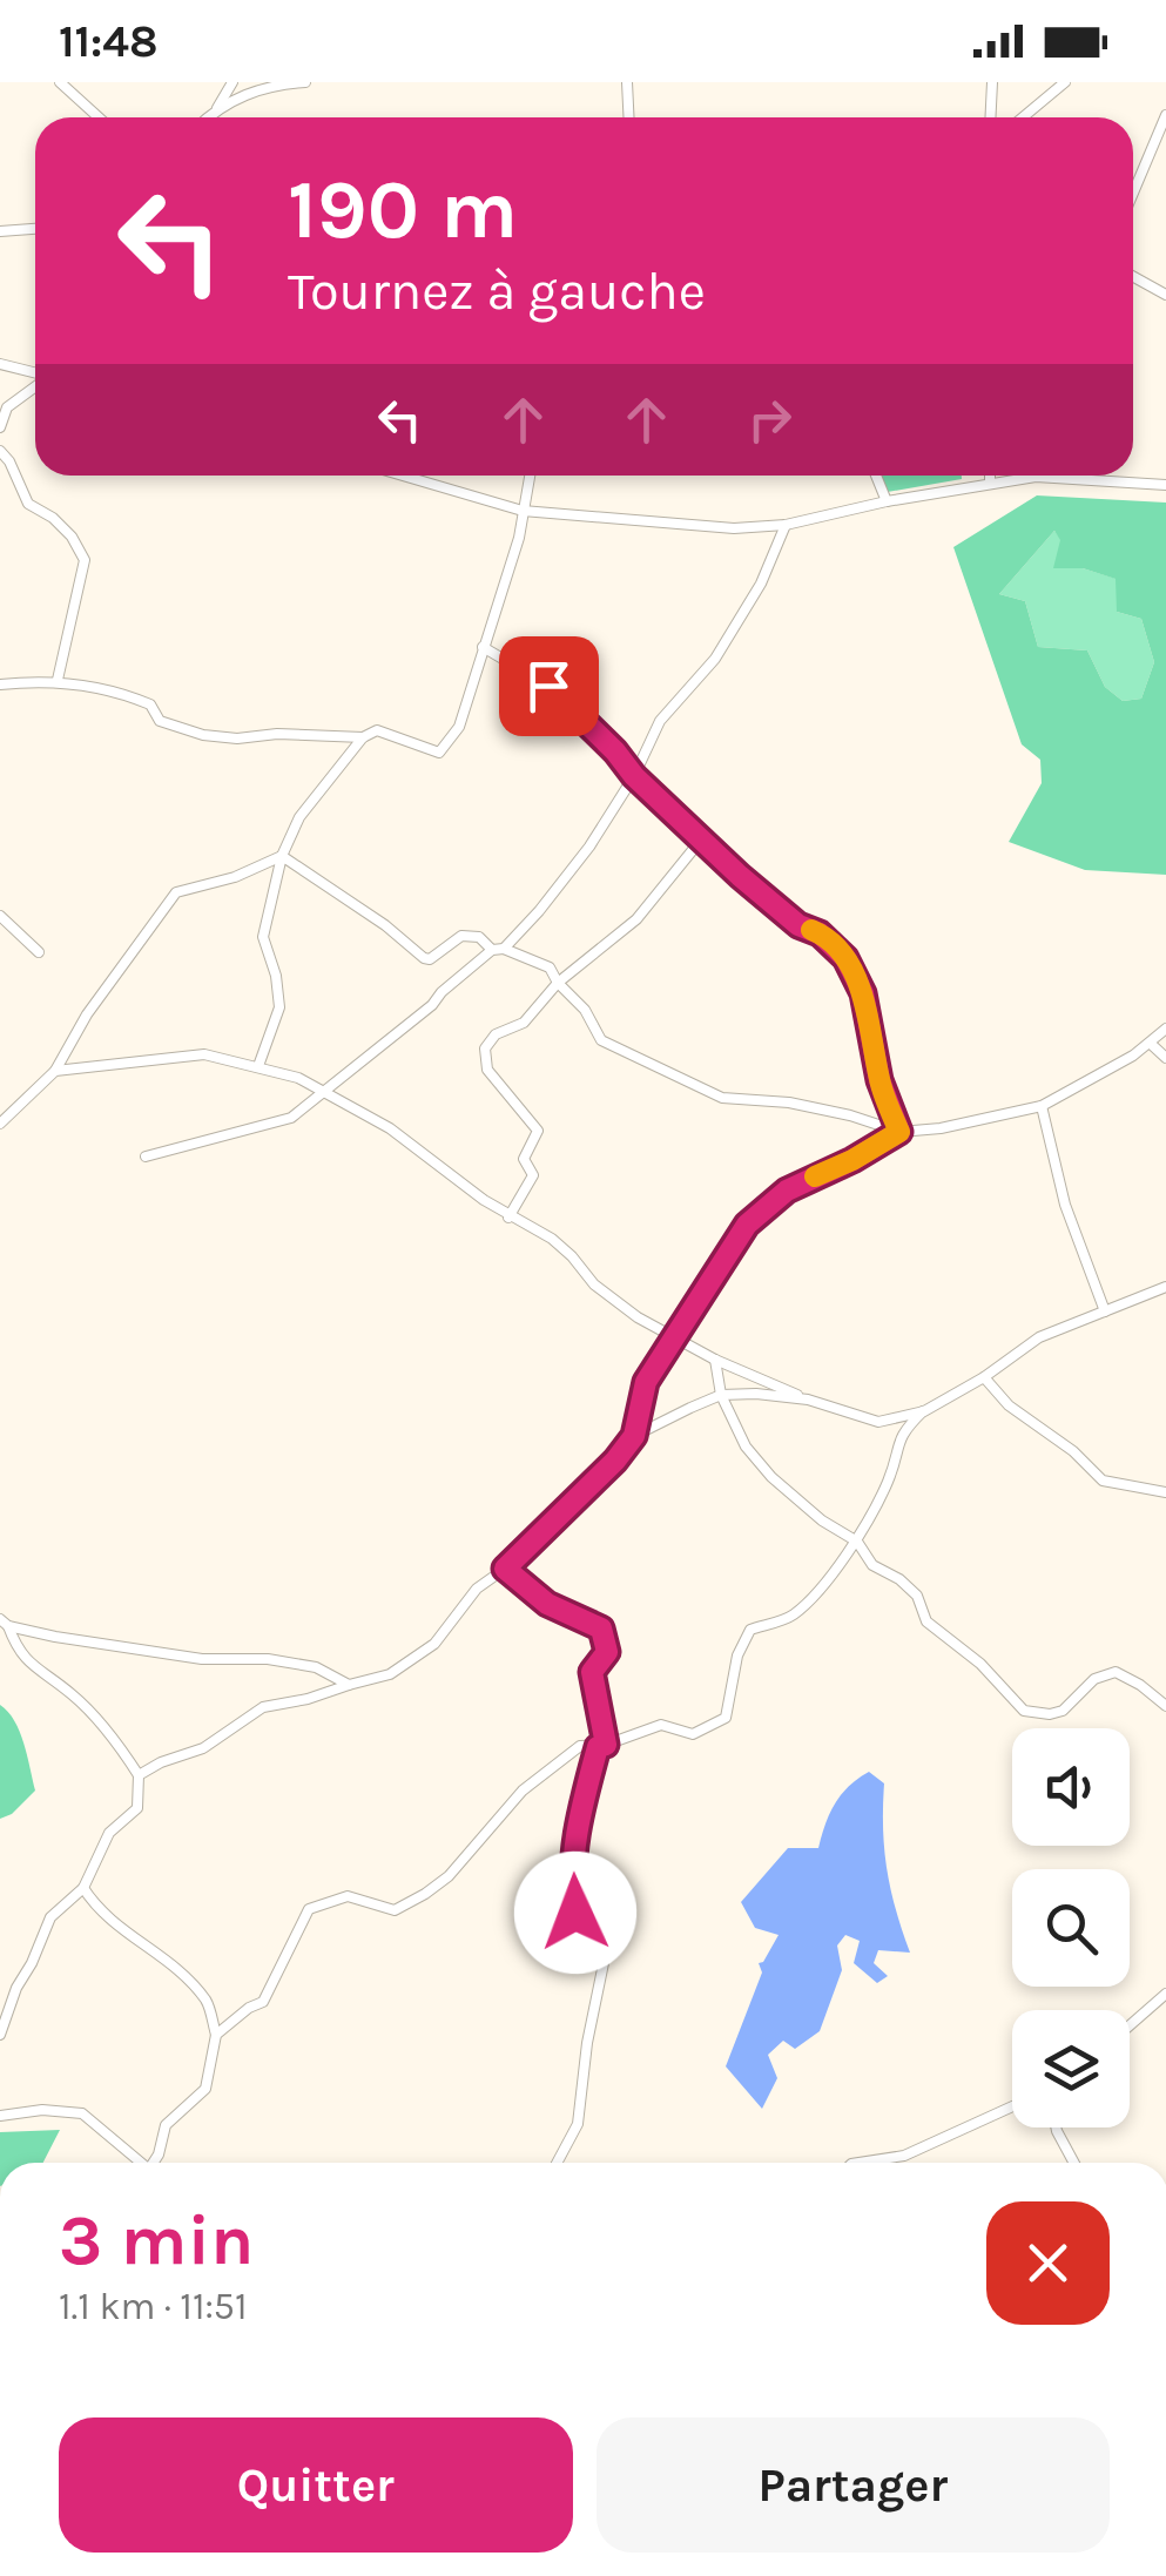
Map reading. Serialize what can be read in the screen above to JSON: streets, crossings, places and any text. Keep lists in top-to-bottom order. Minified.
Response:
{"page":{"status":"11:48","turn":["190 m","Tournez à gauche"],"heading":["3 min","1.1 km · 11:51"],"buttons":["Quitter","Partager"]}}
